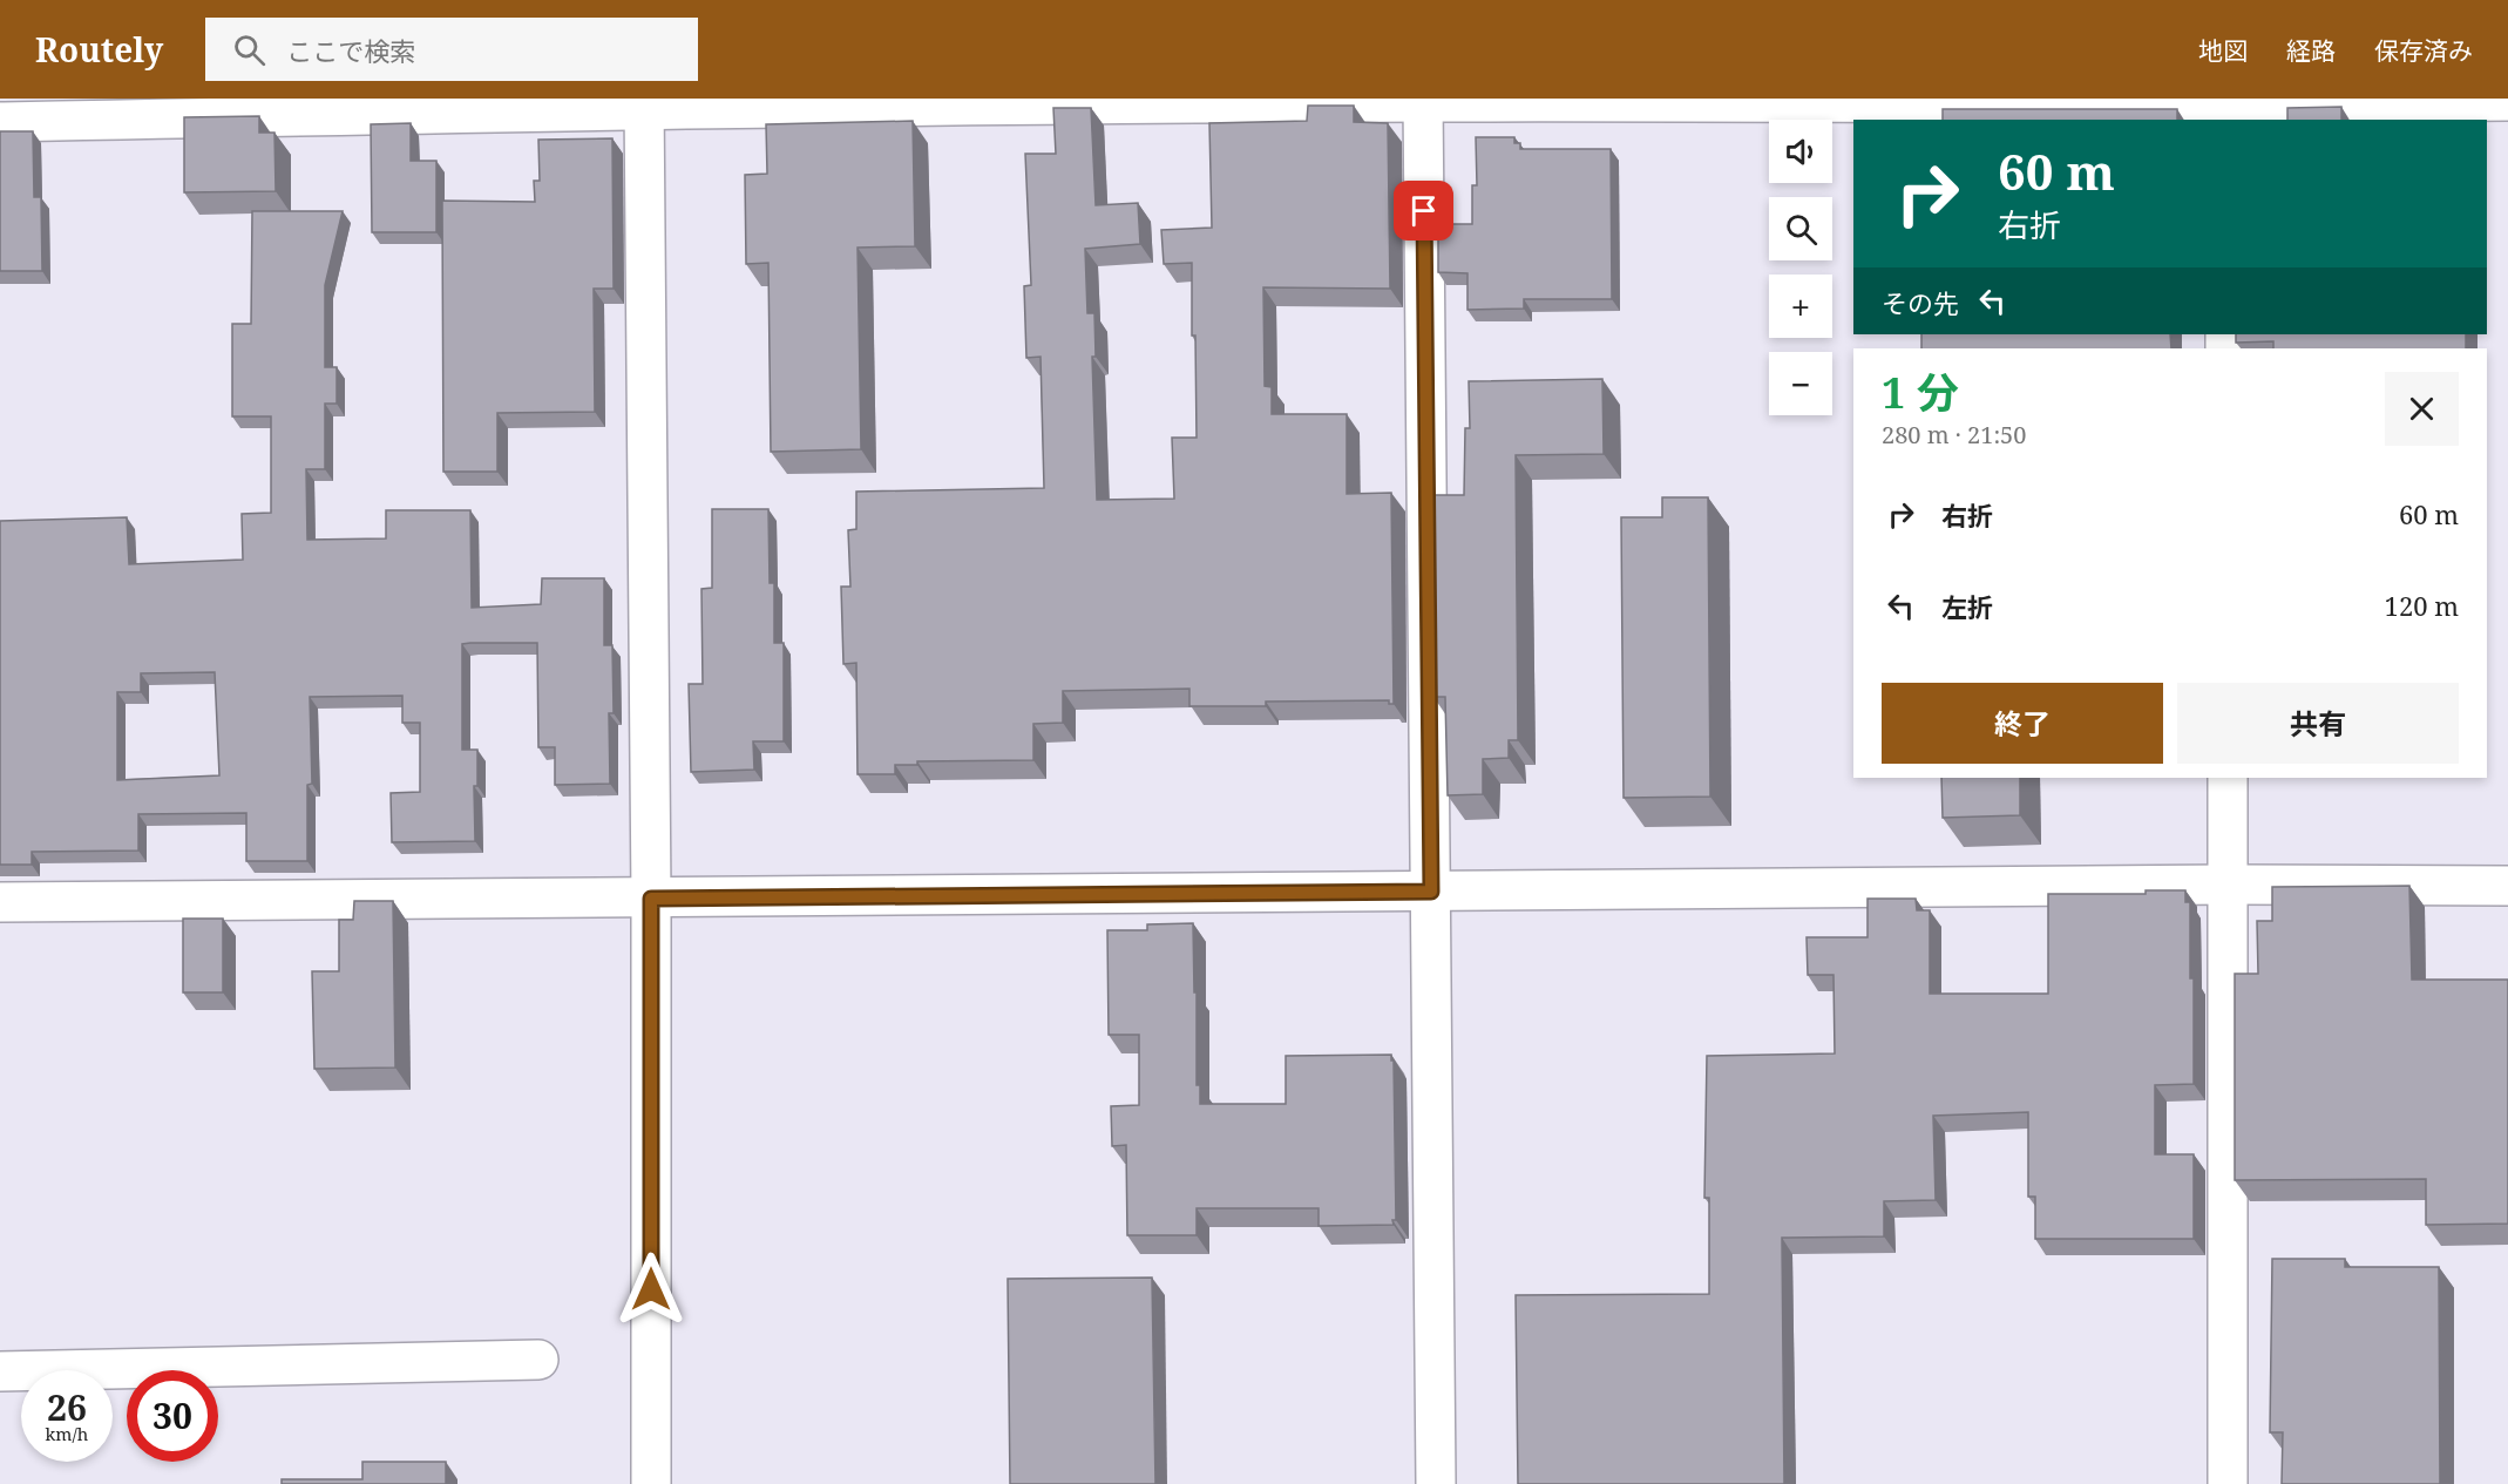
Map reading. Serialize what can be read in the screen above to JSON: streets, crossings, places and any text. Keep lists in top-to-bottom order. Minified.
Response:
{"page":{"header":"Routely","search":"ここで検索","nav":["地図","経路","保存済み"],"map_buttons":["+","−"],"turn":["60 m","右折"],"then":"その先","heading":["1 分","280 m · 21:50"],"list":[{"name":"右折","value":"60 m"},{"name":"左折","value":"120 m"}],"buttons":["終了","共有"],"speed":"26 km/h","limit":"30"}}
